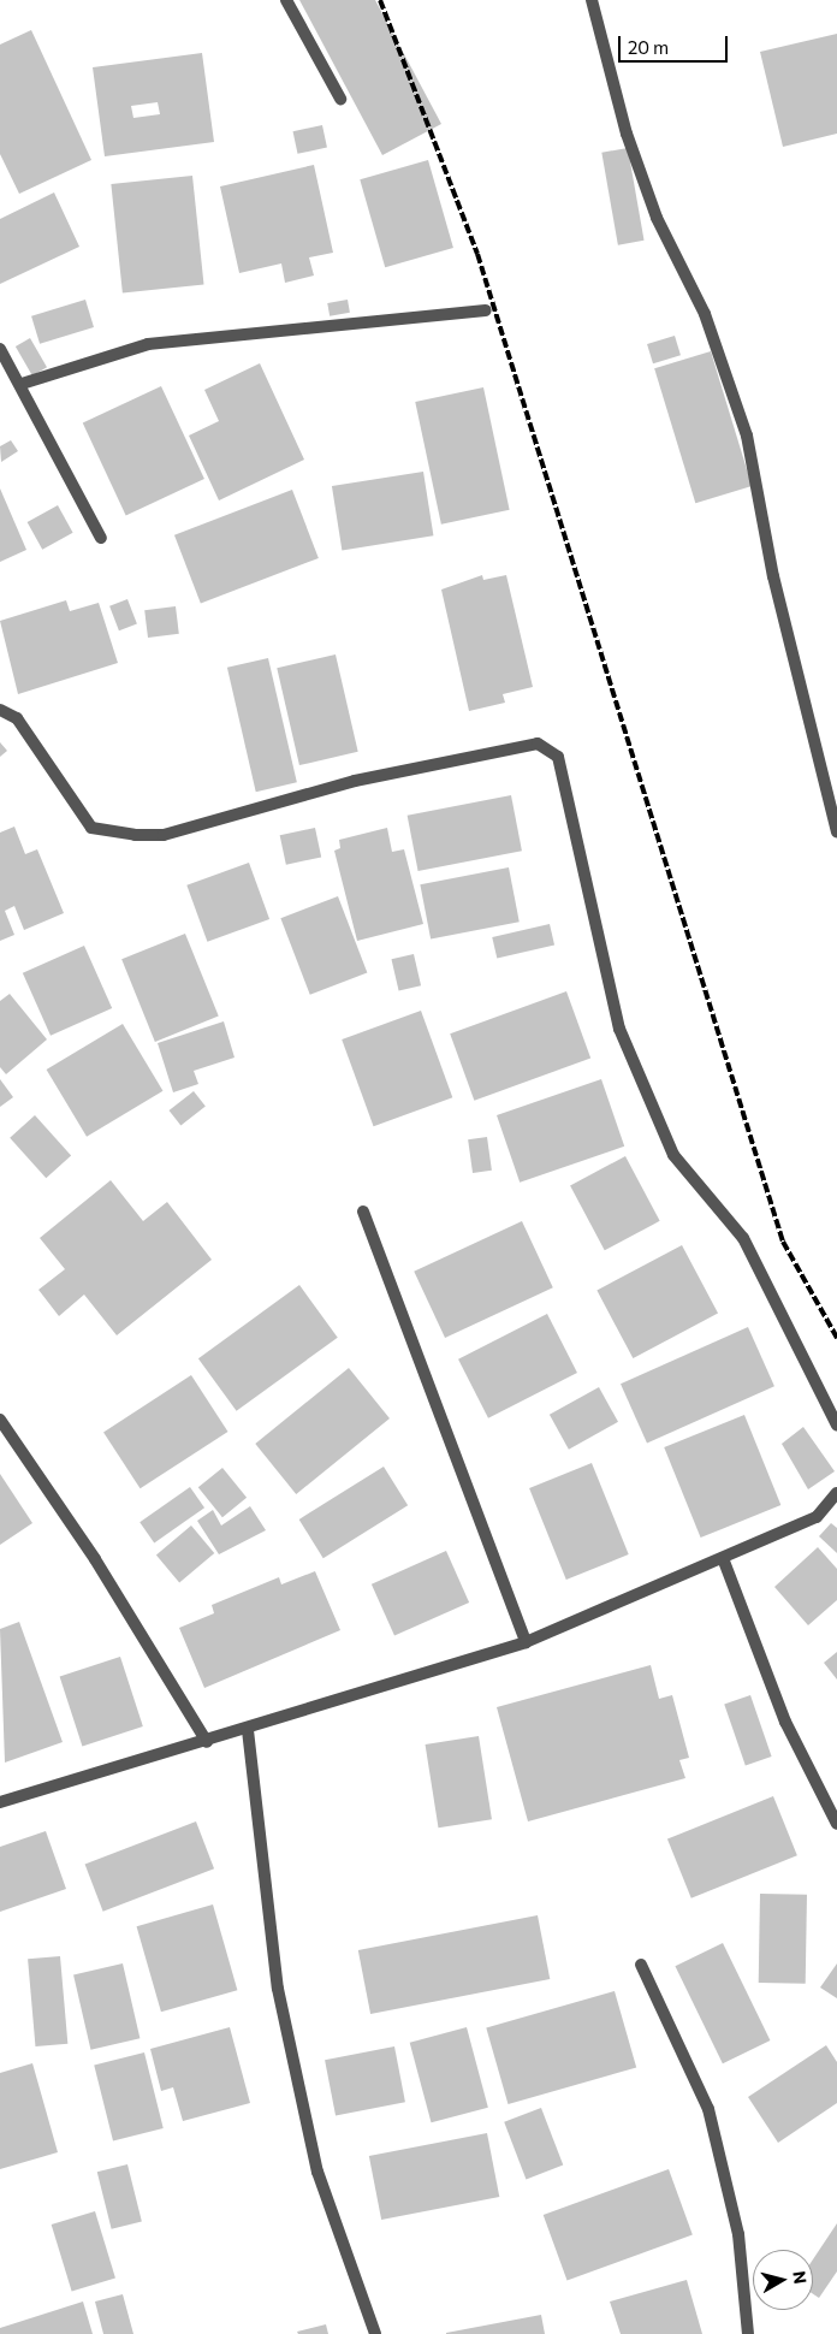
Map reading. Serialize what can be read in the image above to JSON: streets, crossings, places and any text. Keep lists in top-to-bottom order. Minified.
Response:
{"scale_bar":"20 m","north":"right"}
